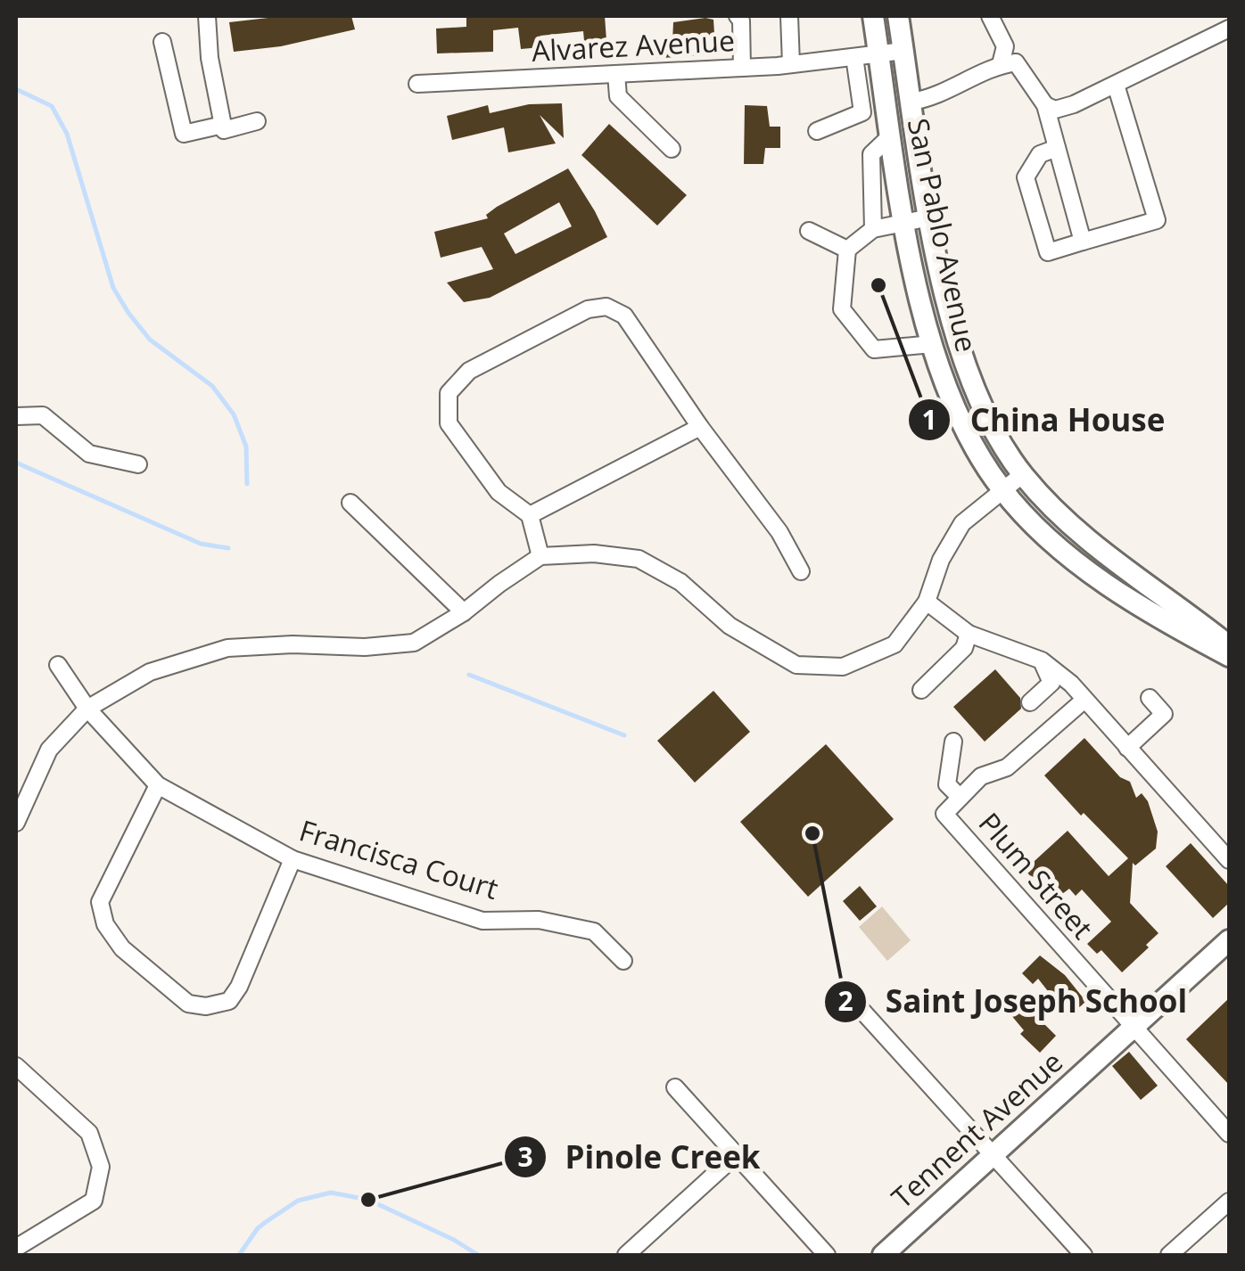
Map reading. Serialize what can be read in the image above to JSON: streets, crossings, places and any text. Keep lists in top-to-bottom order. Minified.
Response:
{"streets":{"main road":["San Pablo Avenue","Tennent Avenue"],"street":["Alvarez Avenue","Francisca Court","Plum Street"]},"crossings":[["Alvarez Avenue","San Pablo Avenue"],["Plum Street","Tennent Avenue"]],"places":["China House","Saint Joseph School","Pinole Creek"]}
